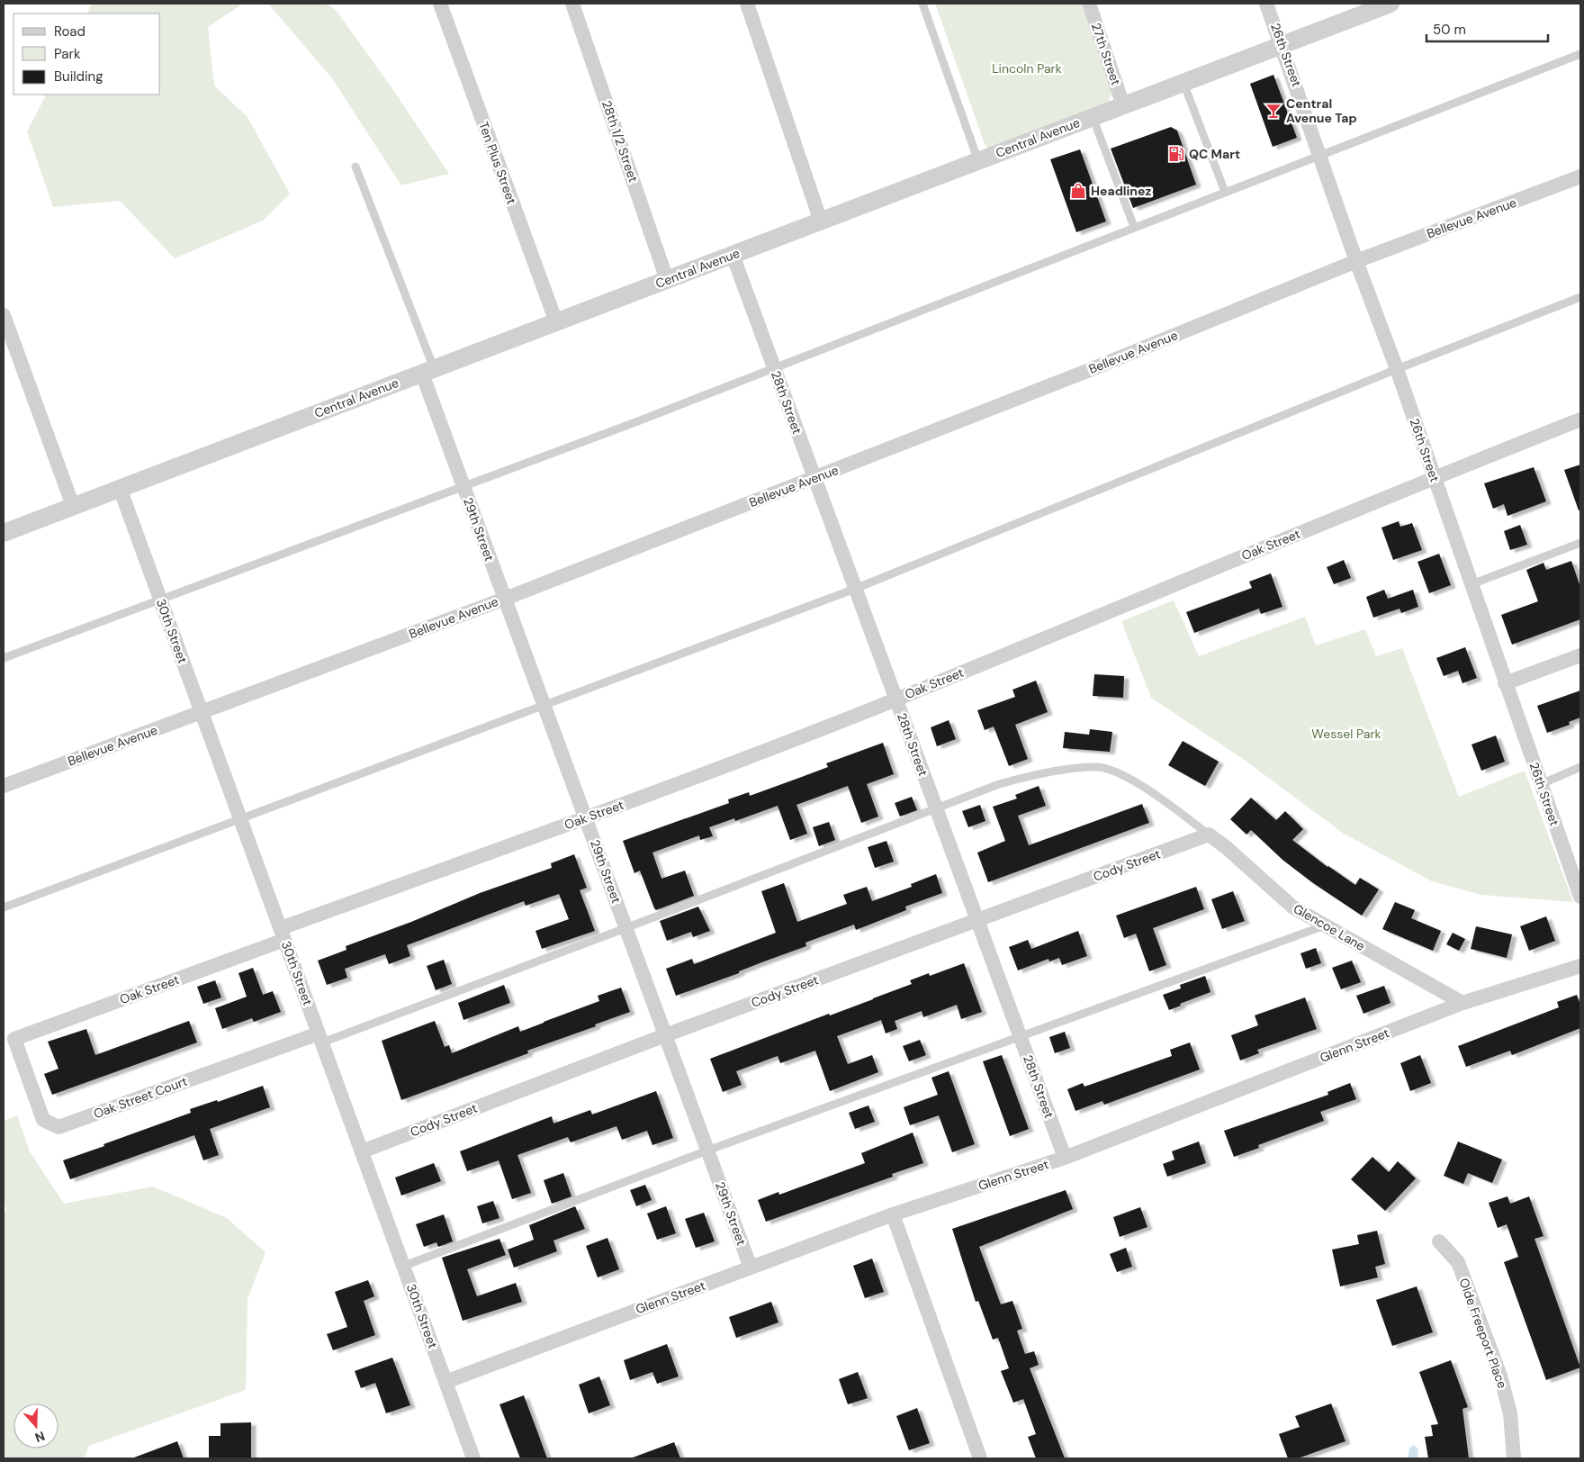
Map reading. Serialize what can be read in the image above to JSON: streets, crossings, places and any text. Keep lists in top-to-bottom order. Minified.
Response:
{"streets":{"street":["27th Street","26th Street","Central Avenue","28th 1/2 Street","Ten Plus Street","Bellevue Avenue","28th Street","29th Street","Oak Street","30th Street","Cody Street","Glencoe Lane","Glenn Street","Oak Street Court","Olde Freeport Place"]},"crossings":[["27th Street","Central Avenue"],["26th Street","Central Avenue"],["26th Street","Bellevue Avenue"],["26th Street","Oak Street"],["Central Avenue","28th 1/2 Street"],["Central Avenue","Ten Plus Street"],["Central Avenue","28th Street"],["Central Avenue","29th Street"],["Central Avenue","30th Street"],["Bellevue Avenue","28th Street"],["Bellevue Avenue","29th Street"],["Bellevue Avenue","30th Street"],["28th Street","Oak Street"],["28th Street","Cody Street"],["28th Street","Glenn Street"],["29th Street","Oak Street"],["29th Street","Cody Street"],["29th Street","Glenn Street"],["Oak Street","30th Street"],["Oak Street","Oak Street Court"],["30th Street","Cody Street"],["30th Street","Glenn Street"],["30th Street","Oak Street Court"],["Cody Street","Glencoe Lane"],["Glencoe Lane","Glenn Street"]],"parks":["Lincoln Park","Wessel Park"],"places":{"bar":["Central Avenue Tap"],"fuel station":["QC Mart"],"shop":["Headlinez"]},"legend":["Road","Park","Building"],"scale_bar":"50 m","north":"bottom"}
